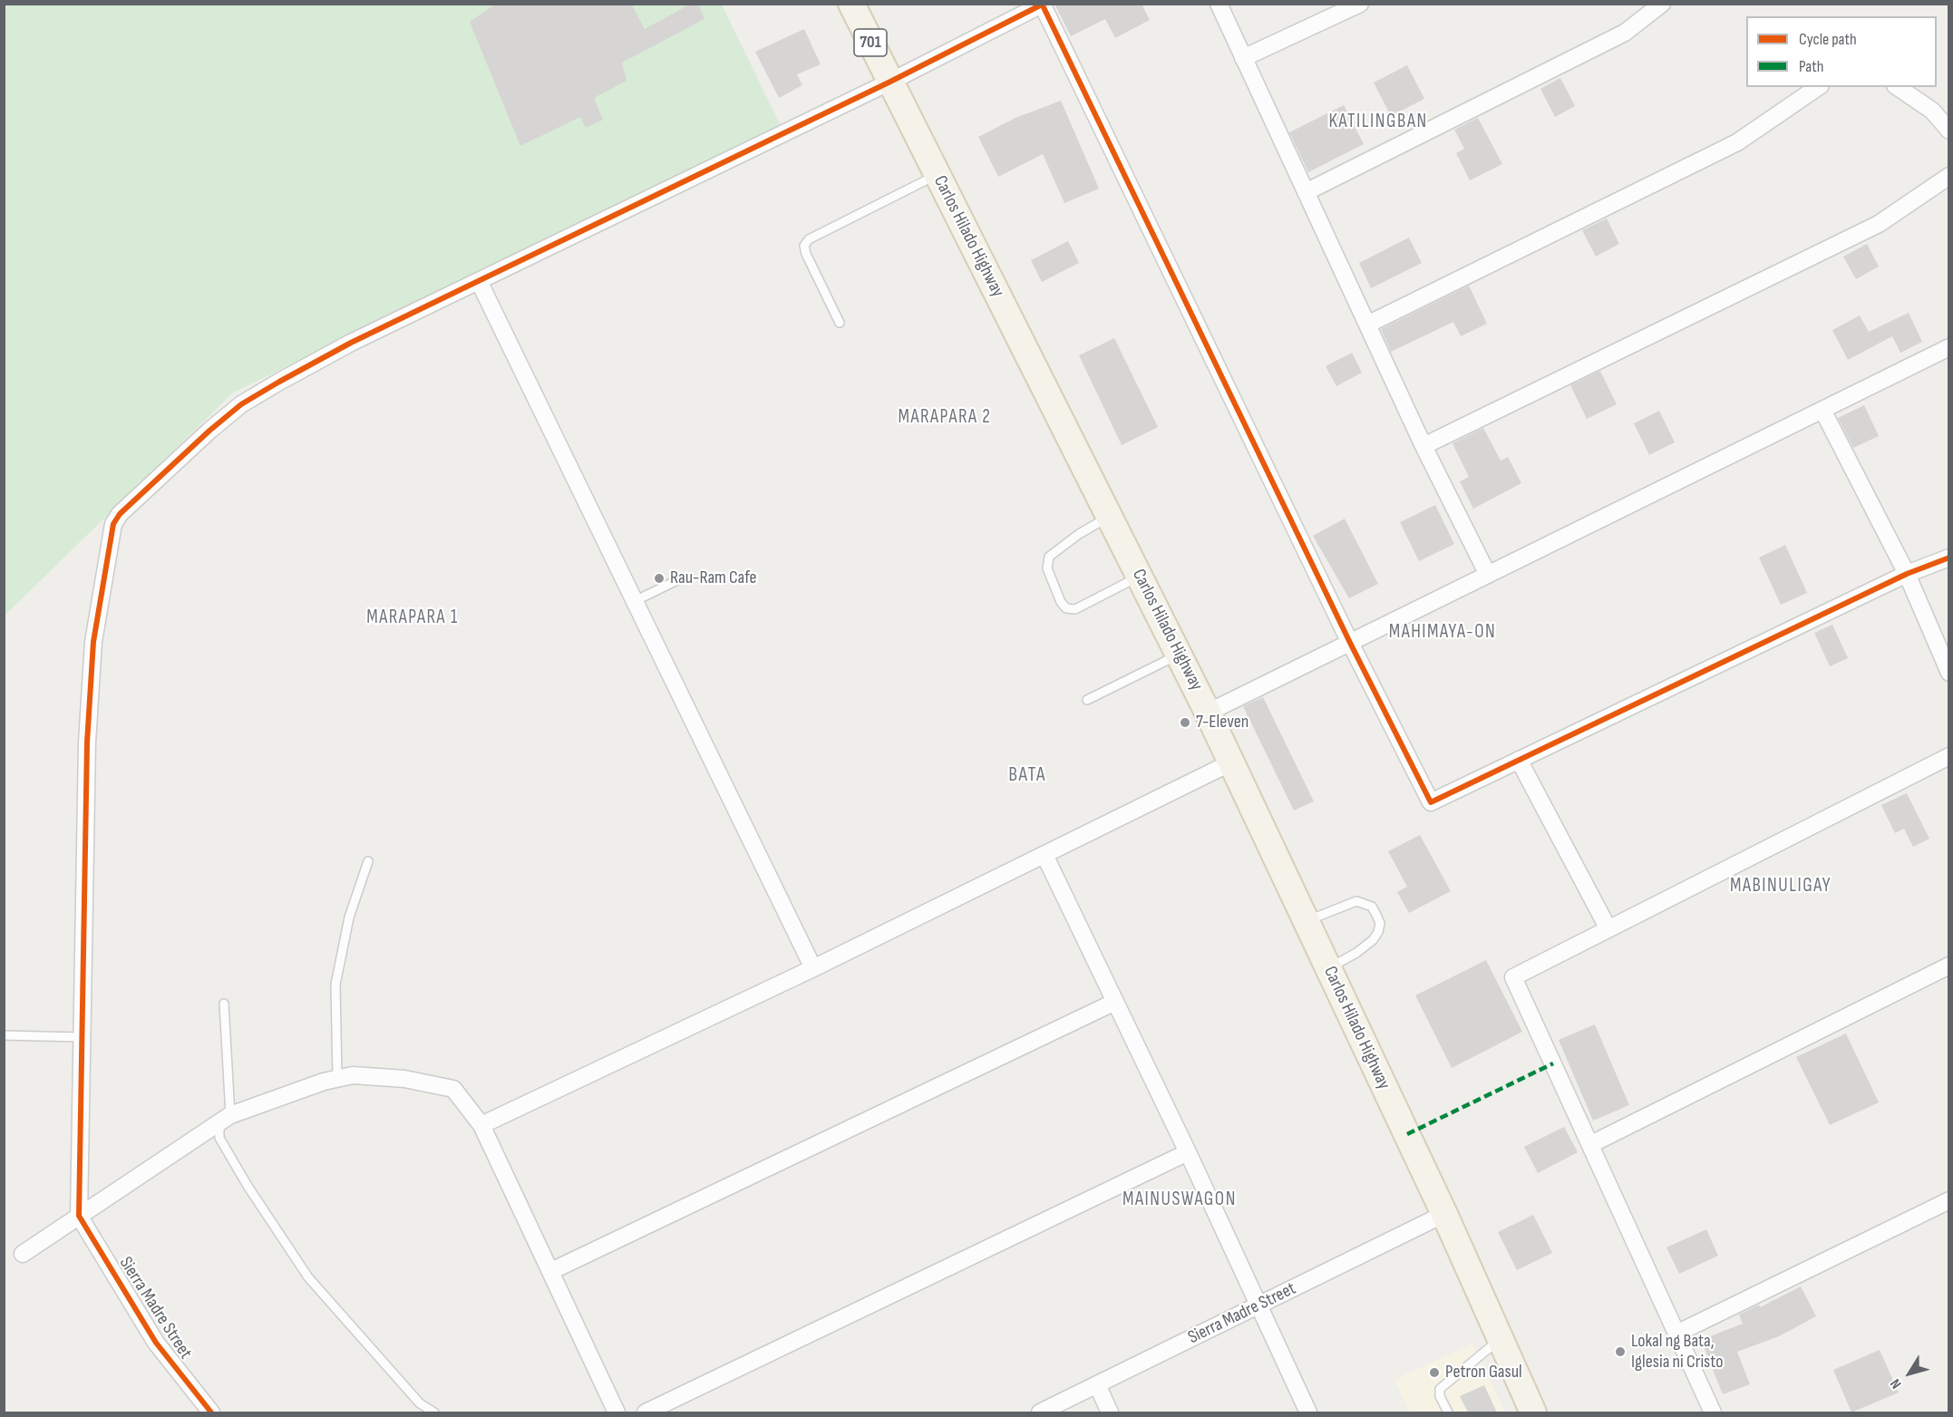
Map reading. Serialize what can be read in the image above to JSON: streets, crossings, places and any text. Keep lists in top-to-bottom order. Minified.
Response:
{"streets":{"main road":["701","Carlos Hilado Highway"],"street":["Sierra Madre Street"]},"crossings":[["Carlos Hilado Highway","Sierra Madre Street"]],"districts":["KATILINGBAN","MARAPARA 2","MARAPARA 1","MAHIMAYA-ON","BATA","MABINULIGAY","MAINUSWAGON"],"places":["Rau-Ram Cafe","7-Eleven","Lokal ng Bata, Iglesia ni Cristo","Petron Gasul"],"legend":["Cycle path","Path"],"north":"bottom left"}
